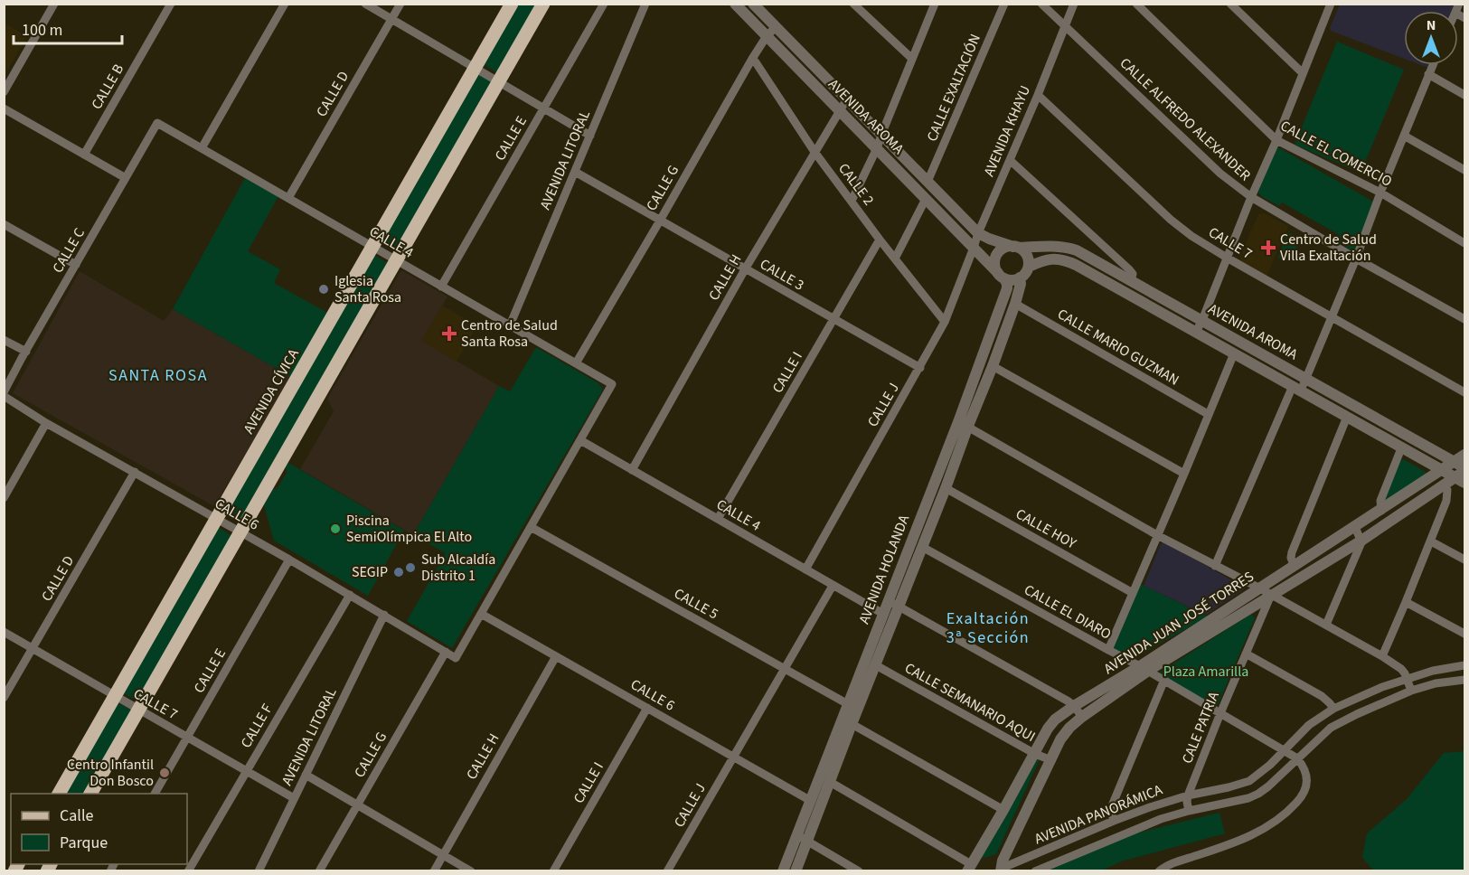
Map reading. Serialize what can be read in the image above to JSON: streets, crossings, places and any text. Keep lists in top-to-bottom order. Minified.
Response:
{"streets":{"main road":["AVENIDA CÍVICA"],"street":["CALLE B","CALLE EXALTACIÓN","CALLE D","AVENIDA AROMA","CALLE ALFREDO ALEXANDER","AVENIDA KHAYU","CALLE E","CALLE EL COMERCIO","AVENIDA LITORAL","CALLE 2","CALLE G","CALLE 4","CALLE 7","CALLE C","CALLE 3","CALLE H","CALLE MARIO GUZMAN","CALLE I","CALLE J","CALLE 6","CALLE HOY","AVENIDA HOLANDA","CALLE 5","CALLE EL DIARO","AVENIDA JUAN JOSÉ TORRES","CALLE SEMANARIO AQUI","CALLE F","CALE PATRIA","AVENIDA PANORÁMICA"]},"crossings":[["CALLE EXALTACIÓN","AVENIDA AROMA"],["CALLE D","CALLE 4"],["CALLE D","CALLE 7"],["CALLE D","CALLE 6"],["AVENIDA AROMA","AVENIDA KHAYU"],["AVENIDA AROMA","CALLE G"],["AVENIDA AROMA","CALLE H"],["AVENIDA AROMA","CALLE J"],["AVENIDA AROMA","AVENIDA HOLANDA"],["AVENIDA AROMA","AVENIDA JUAN JOSÉ TORRES"],["CALLE ALFREDO ALEXANDER","AVENIDA KHAYU"],["AVENIDA KHAYU","CALLE 7"],["AVENIDA KHAYU","CALLE J"],["CALLE E","CALLE 4"],["CALLE E","CALLE 7"],["CALLE E","CALLE 6"],["AVENIDA LITORAL","CALLE 4"],["AVENIDA LITORAL","CALLE 7"],["AVENIDA LITORAL","CALLE 3"],["AVENIDA LITORAL","CALLE 6"],["CALLE 2","CALLE G"],["CALLE 2","CALLE H"],["CALLE 2","CALLE I"],["CALLE 2","CALLE J"],["CALLE G","CALLE 4"],["CALLE G","CALLE 3"],["CALLE G","CALLE 6"],["CALLE 4","CALLE C"],["CALLE 4","CALLE H"],["CALLE 4","CALLE I"],["CALLE 4","AVENIDA CÍVICA"],["CALLE 4","CALLE J"],["CALLE 4","AVENIDA HOLANDA"],["CALLE 7","AVENIDA CÍVICA"],["CALLE 7","CALLE F"],["CALLE C","CALLE 6"],["CALLE 3","CALLE H"],["CALLE 3","CALLE I"],["CALLE 3","CALLE J"],["CALLE H","CALLE 6"],["CALLE MARIO GUZMAN","AVENIDA HOLANDA"],["CALLE I","CALLE 6"],["AVENIDA CÍVICA","CALLE 6"],["CALLE J","CALLE 6"],["CALLE J","CALLE 5"],["CALLE 6","AVENIDA HOLANDA"],["CALLE 6","CALLE F"],["CALLE HOY","AVENIDA HOLANDA"],["AVENIDA HOLANDA","CALLE 5"],["AVENIDA HOLANDA","CALLE EL DIARO"],["AVENIDA HOLANDA","CALLE SEMANARIO AQUI"],["CALLE EL DIARO","AVENIDA JUAN JOSÉ TORRES"],["CALLE EL DIARO","CALE PATRIA"],["CALLE EL DIARO","AVENIDA PANORÁMICA"],["AVENIDA JUAN JOSÉ TORRES","CALLE SEMANARIO AQUI"],["AVENIDA JUAN JOSÉ TORRES","CALE PATRIA"],["AVENIDA JUAN JOSÉ TORRES","AVENIDA PANORÁMICA"],["CALE PATRIA","AVENIDA PANORÁMICA"]],"districts":["SANTA ROSA","Exaltación 3ª Sección"],"parks":["Plaza Amarilla"],"places":{"health":["Centro de Salud Villa Exaltación","Centro de Salud Santa Rosa"],"other":["Iglesia Santa Rosa","Piscina SemiOlímpica El Alto","Sub Alcaldía Distrito 1","SEGIP","Centro Infantil Don Bosco"]},"legend":["Calle","Parque"],"scale_bar":"100 m","north":"top"}
